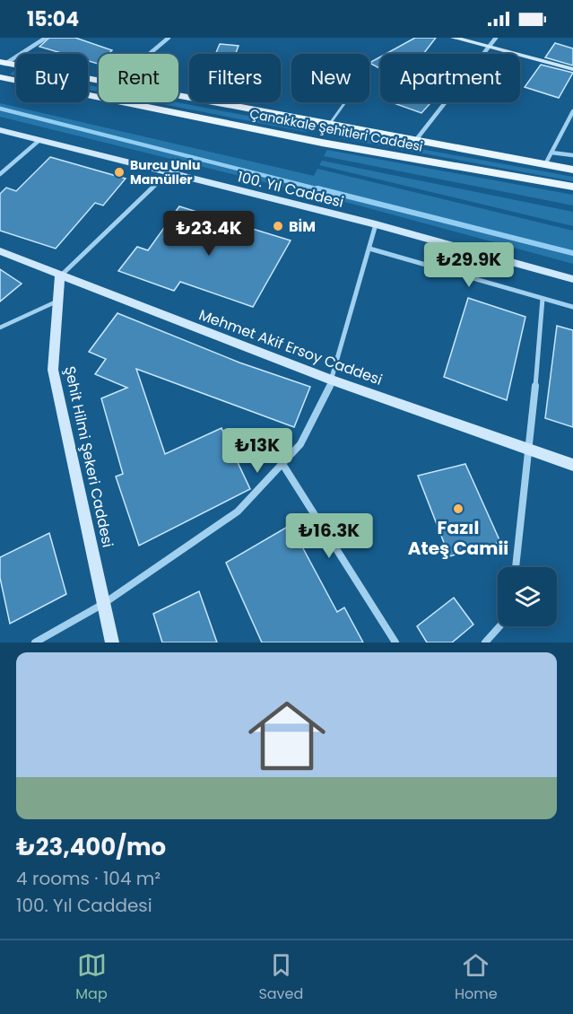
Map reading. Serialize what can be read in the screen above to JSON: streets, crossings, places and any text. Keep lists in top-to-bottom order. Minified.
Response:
{"streets":{"main road":["Çanakkale Şehitleri Caddesi"],"street":["100. Yıl Caddesi","Mehmet Akif Ersoy Caddesi","Şehit Hilmi Şekeri Caddesi"]},"crossings":[["Mehmet Akif Ersoy Caddesi","Şehit Hilmi Şekeri Caddesi"]],"places":["Burcu Unlu Mamüller","BİM","Fazıl Ateş Camii"],"page":{"status":"15:04","chip":["Buy","Rent","Filters","New","Apartment"],"price":["₺23.4K","₺29.9K","₺13K","₺16.3K"],"list":[{"name":"₺23,400/mo","note":"4 rooms · 104 m² · 100. Yıl Caddesi"}],"tabs":["Map","Saved","Home"]}}
